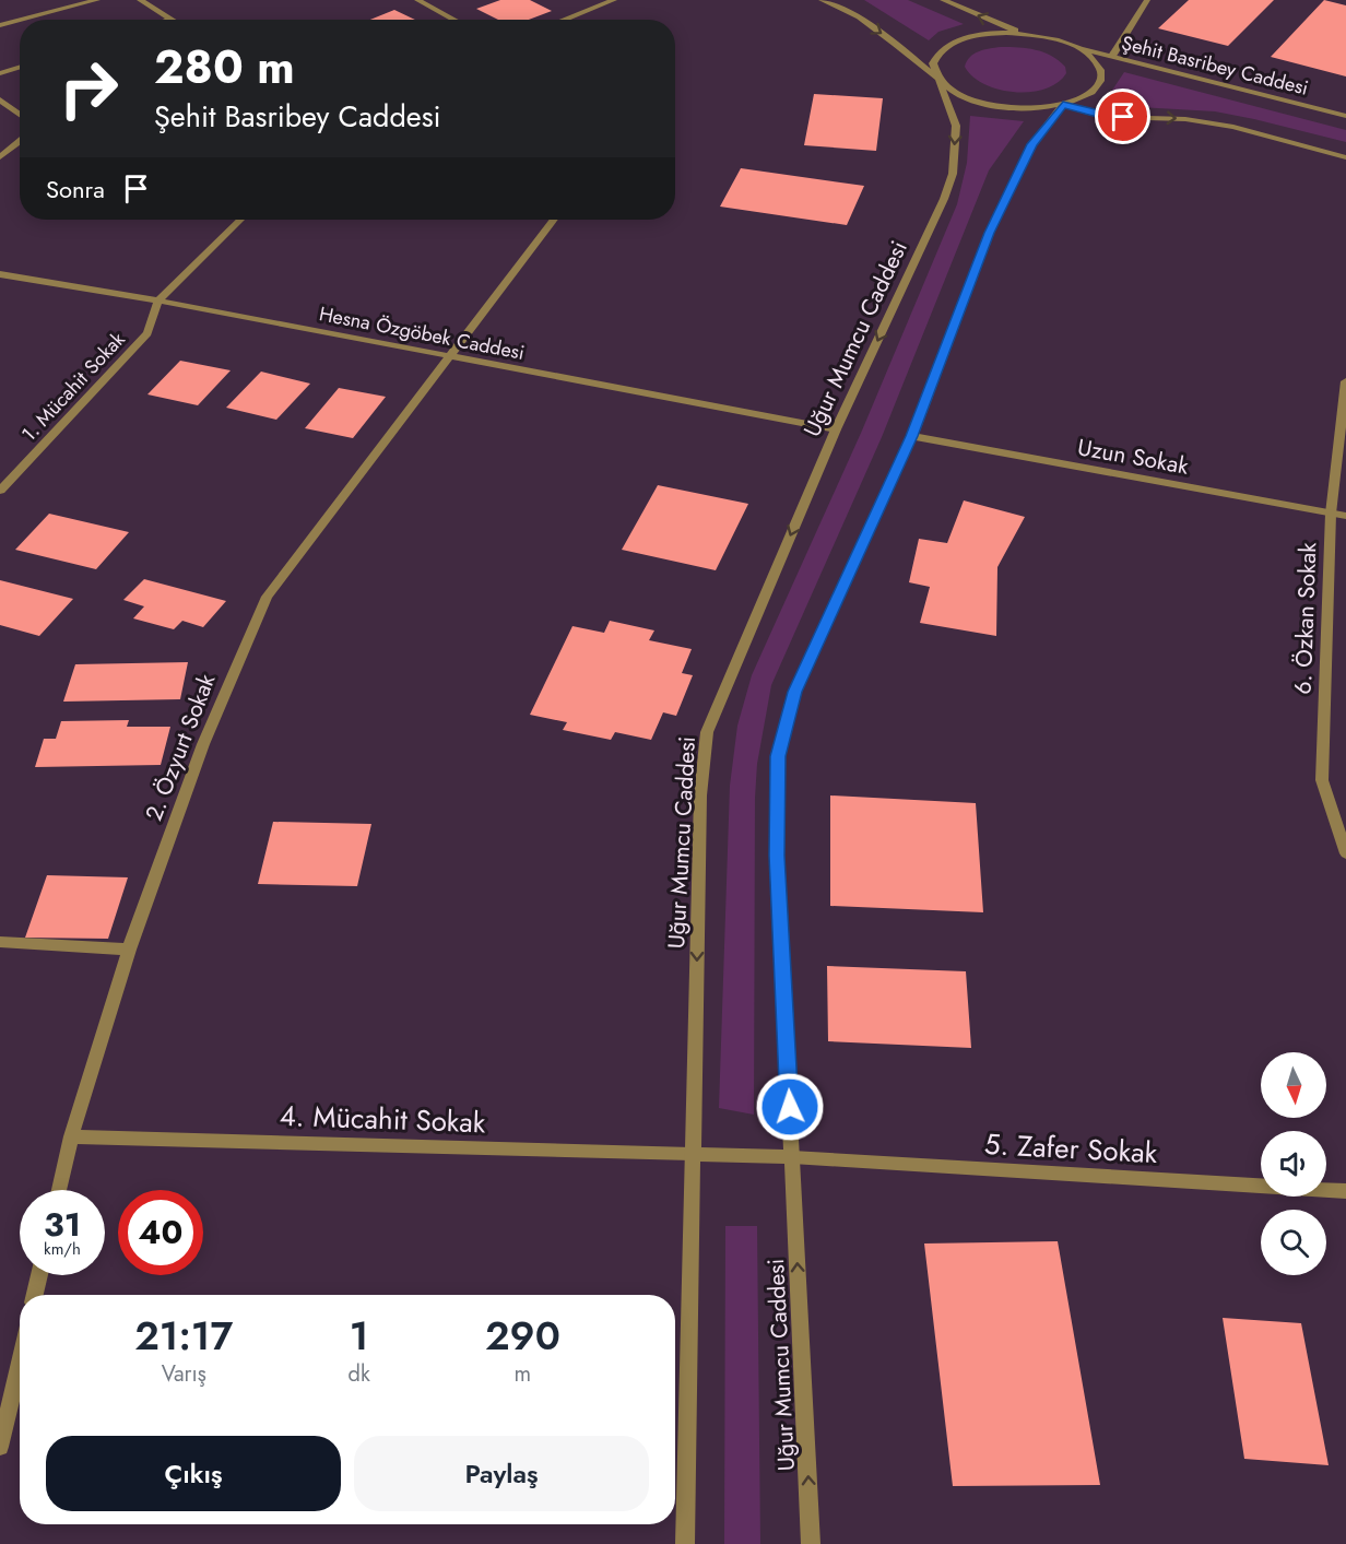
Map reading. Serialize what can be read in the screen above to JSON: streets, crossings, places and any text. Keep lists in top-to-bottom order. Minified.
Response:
{"streets":{"street":["Şehit Basribey Caddesi","Hesna Özgöbek Caddesi","Uğur Mumcu Caddesi","1. Mücahit Sokak","Uzun Sokak","6. Özkan Sokak","2. Özyurt Sokak","4. Mücahit Sokak","5. Zafer Sokak"]},"crossings":[["Hesna Özgöbek Caddesi","Uğur Mumcu Caddesi"],["Hesna Özgöbek Caddesi","1. Mücahit Sokak"],["Hesna Özgöbek Caddesi","2. Özyurt Sokak"],["Uğur Mumcu Caddesi","Uzun Sokak"],["Uğur Mumcu Caddesi","4. Mücahit Sokak"],["Uğur Mumcu Caddesi","5. Zafer Sokak"],["Uzun Sokak","6. Özkan Sokak"],["2. Özyurt Sokak","4. Mücahit Sokak"],["4. Mücahit Sokak","5. Zafer Sokak"]],"north":"bottom","page":{"turn":["280 m","Şehit Basribey Caddesi"],"then":"Sonra","speed":"31 km/h","limit":"40","eta":["21:17","Varış","1","dk","290","m"],"buttons":["Çıkış","Paylaş"]}}
